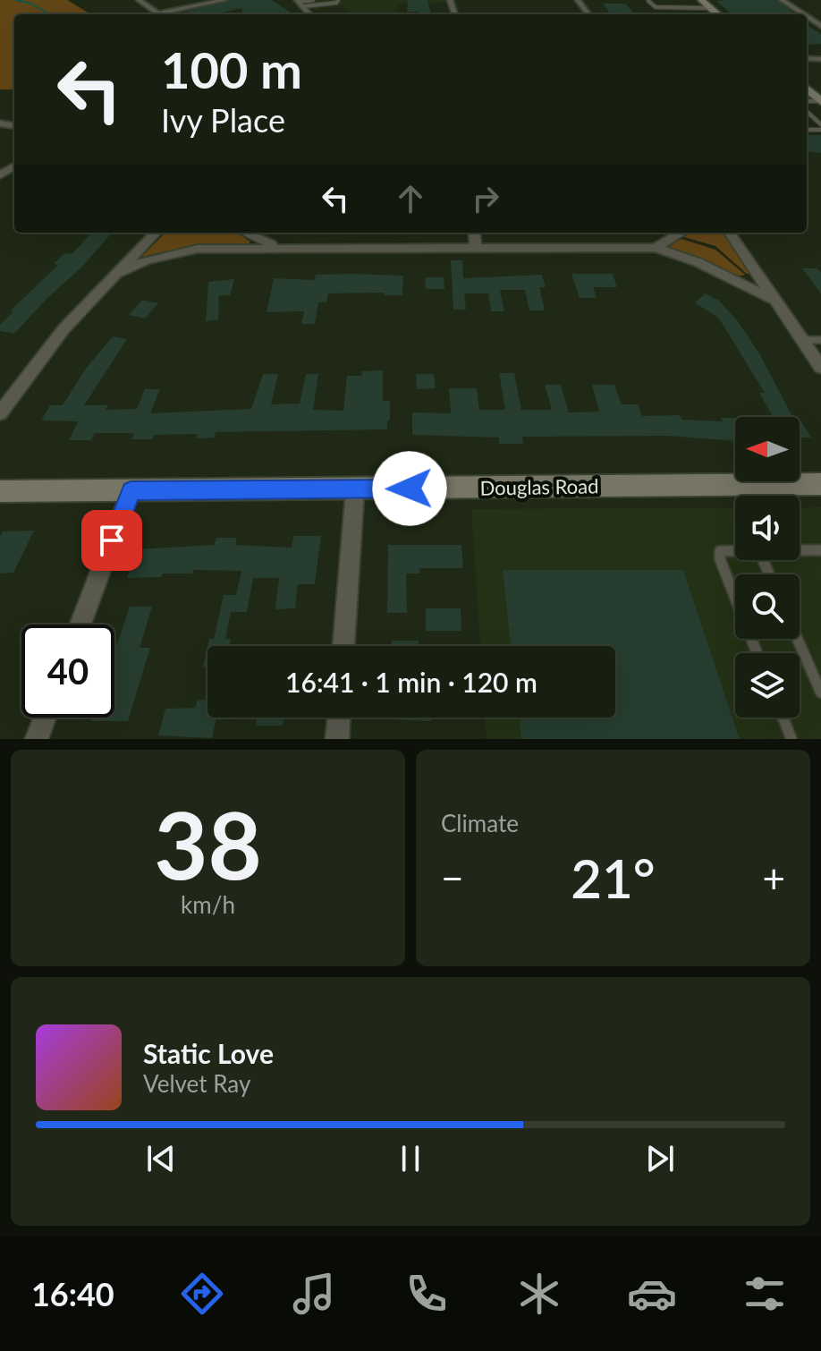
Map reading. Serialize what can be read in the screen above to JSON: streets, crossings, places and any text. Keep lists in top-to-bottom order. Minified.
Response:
{"streets":{"street":["Douglas Road"]},"north":"left","page":{"turn":["100 m","Ivy Place"],"limit":"40","trip":"16:41 · 1 min · 120 m","tile":[["38","km/h"],"Climate"],"heat":["−","21°","+"],"song":["Static Love","Velvet Ray"],"tabs":"16:40"}}
